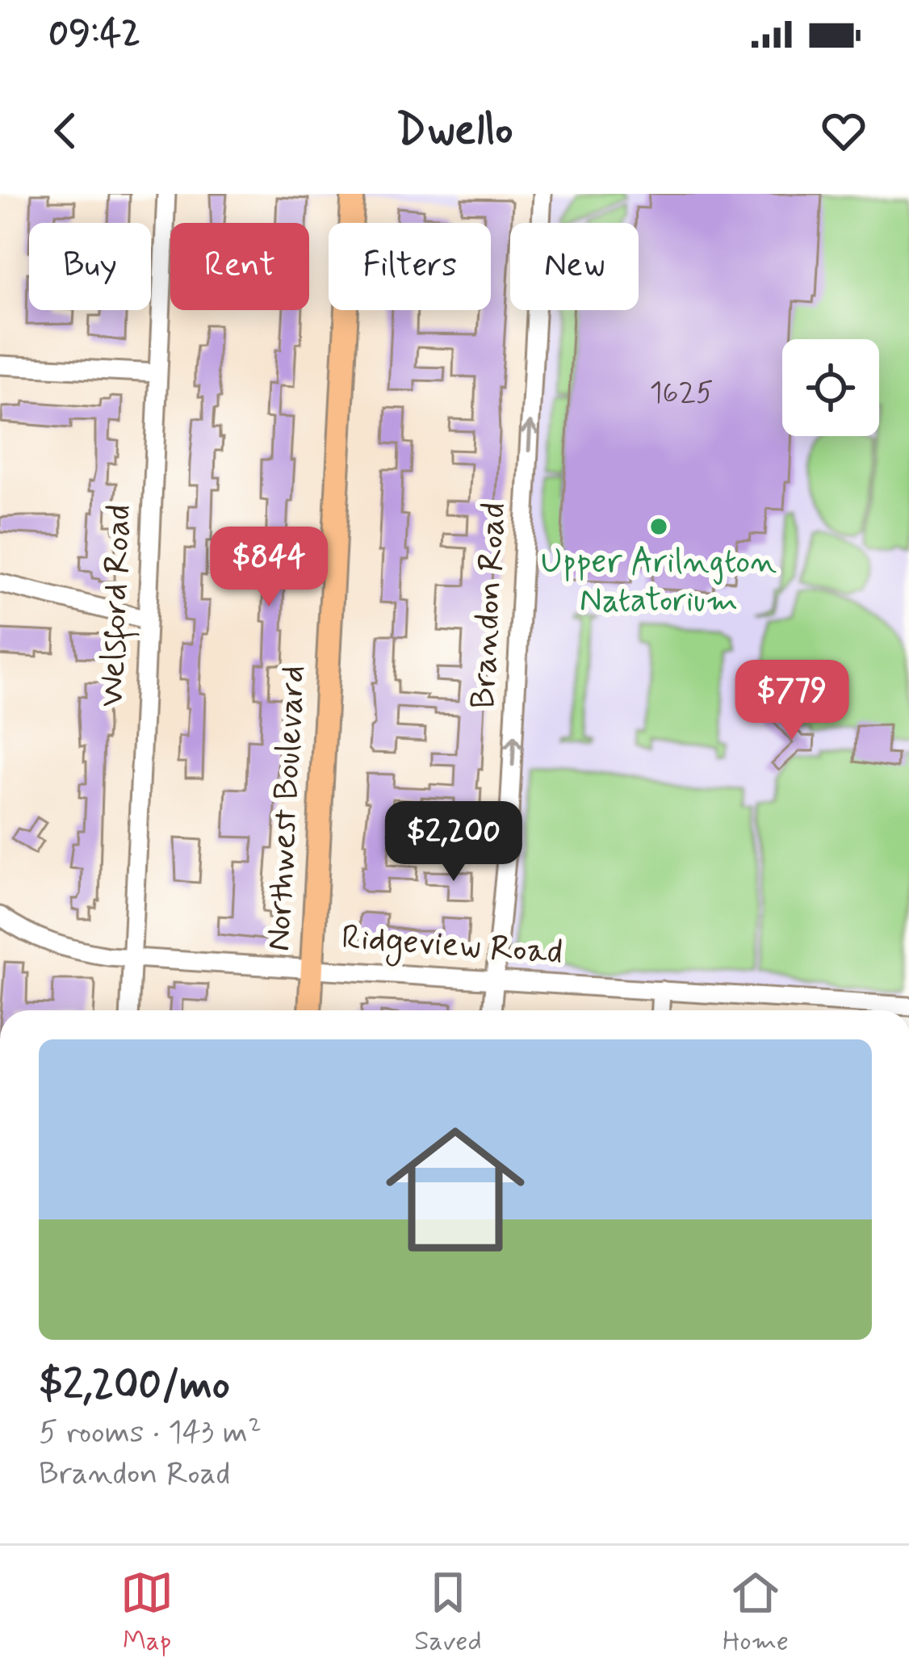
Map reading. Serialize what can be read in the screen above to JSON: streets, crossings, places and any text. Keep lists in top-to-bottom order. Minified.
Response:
{"streets":{"main road":["Northwest Boulevard"],"street":["Welsford Road","Brandon Road","Ridgeview Road"]},"crossings":[["Welsford Road","Ridgeview Road"],["Brandon Road","Ridgeview Road"],["Northwest Boulevard","Ridgeview Road"]],"one_way":["Brandon Road"],"places":["Upper Arilngton Natatorium"],"house_numbers":["1625"],"page":{"status":"09:42","header":"Dwello","chip":["Buy","Rent","Filters","New"],"price":["$844","$779","$2,200"],"list":[{"name":"$2,200/mo","note":"5 rooms · 143 m² · Brandon Road"}],"tabs":["Map","Saved","Home"]}}
